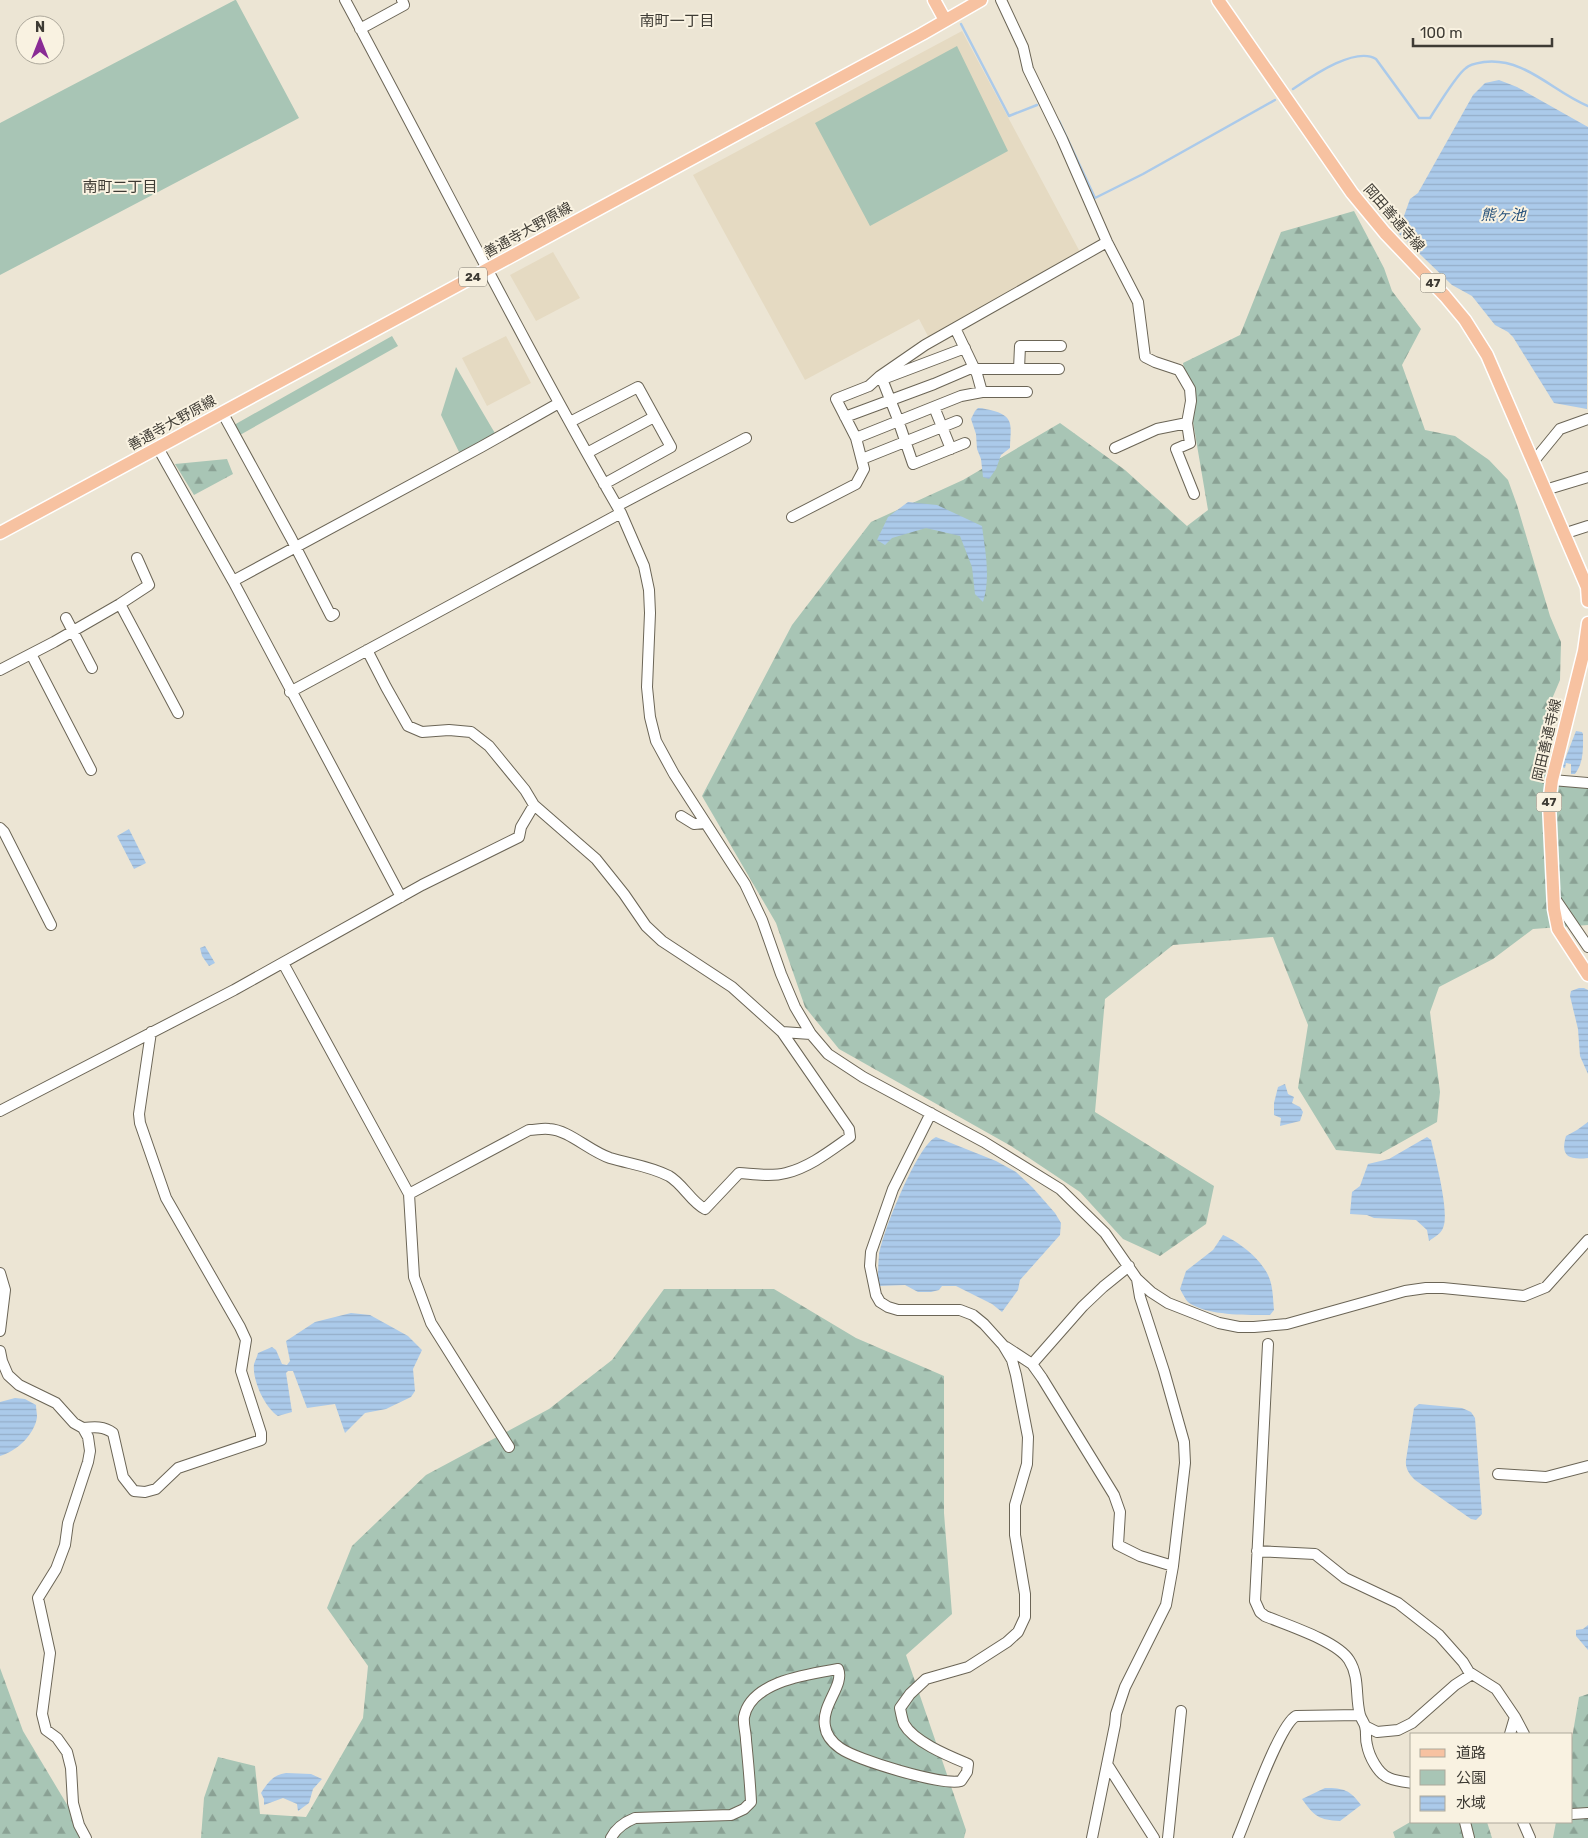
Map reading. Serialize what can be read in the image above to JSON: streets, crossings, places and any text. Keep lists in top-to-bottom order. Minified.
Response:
{"streets":{"main road":["岡田善通寺線","善通寺大野原線","24","47"]},"districts":["南町一丁目","南町二丁目"],"water":["熊ヶ池"],"legend":["道路","公園","水域"],"scale_bar":"100 m","north":"top"}
